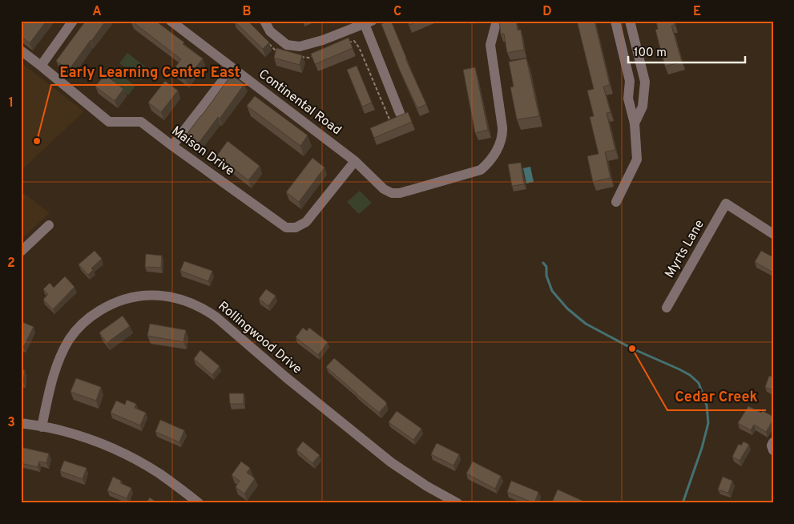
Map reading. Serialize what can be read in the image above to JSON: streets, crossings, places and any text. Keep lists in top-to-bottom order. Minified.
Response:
{"streets":{"street":["Continental Road","Maison Drive","Myrts Lane","Rollingwood Drive"]},"crossings":[["Continental Road","Maison Drive"]],"places":["Early Learning Center East","Cedar Creek"],"scale_bar":"100 m","grid":{"columns":["A","B","C","D","E"],"rows":["1","2","3"]}}
